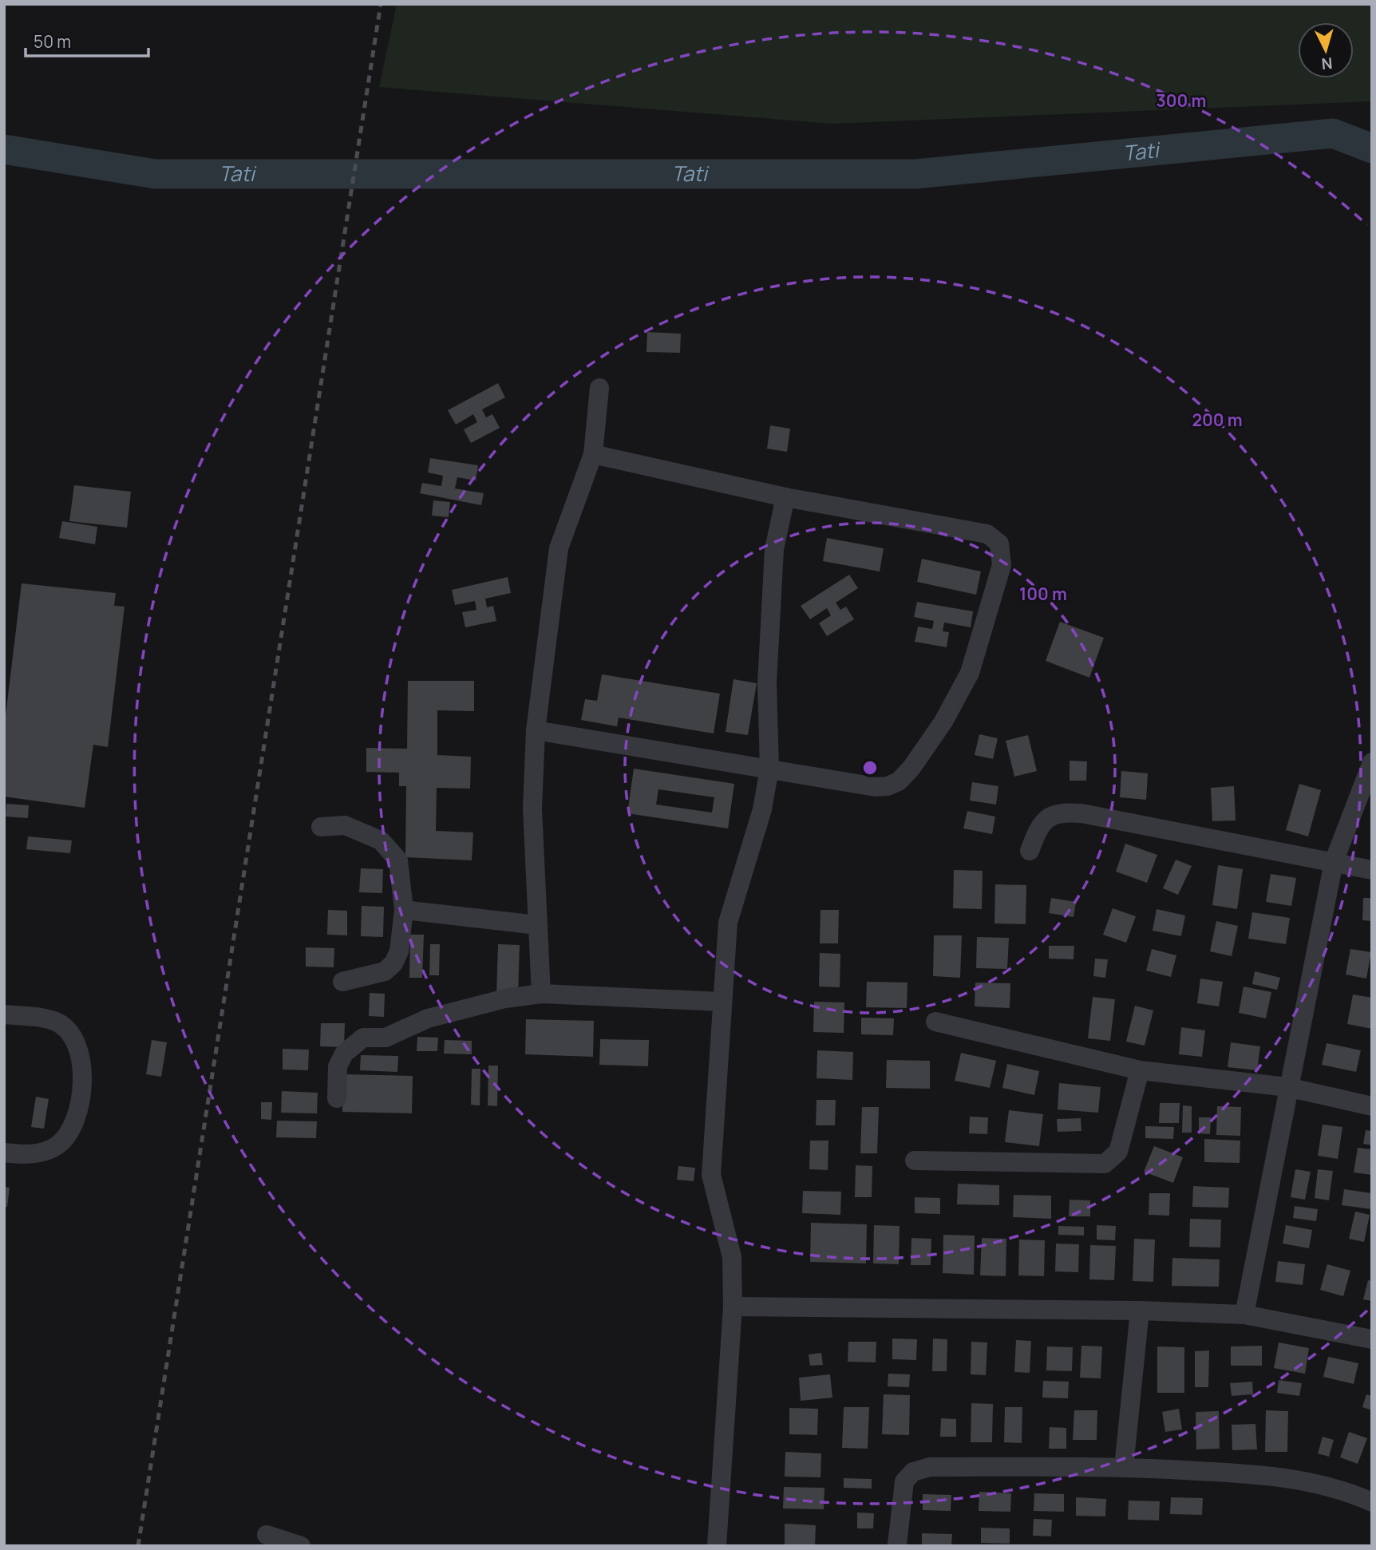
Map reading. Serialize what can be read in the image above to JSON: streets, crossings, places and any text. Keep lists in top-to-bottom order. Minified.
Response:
{"water":["Tati"],"scale_bar":"50 m","north":"bottom","rings":["300 m","200 m","100 m"]}
